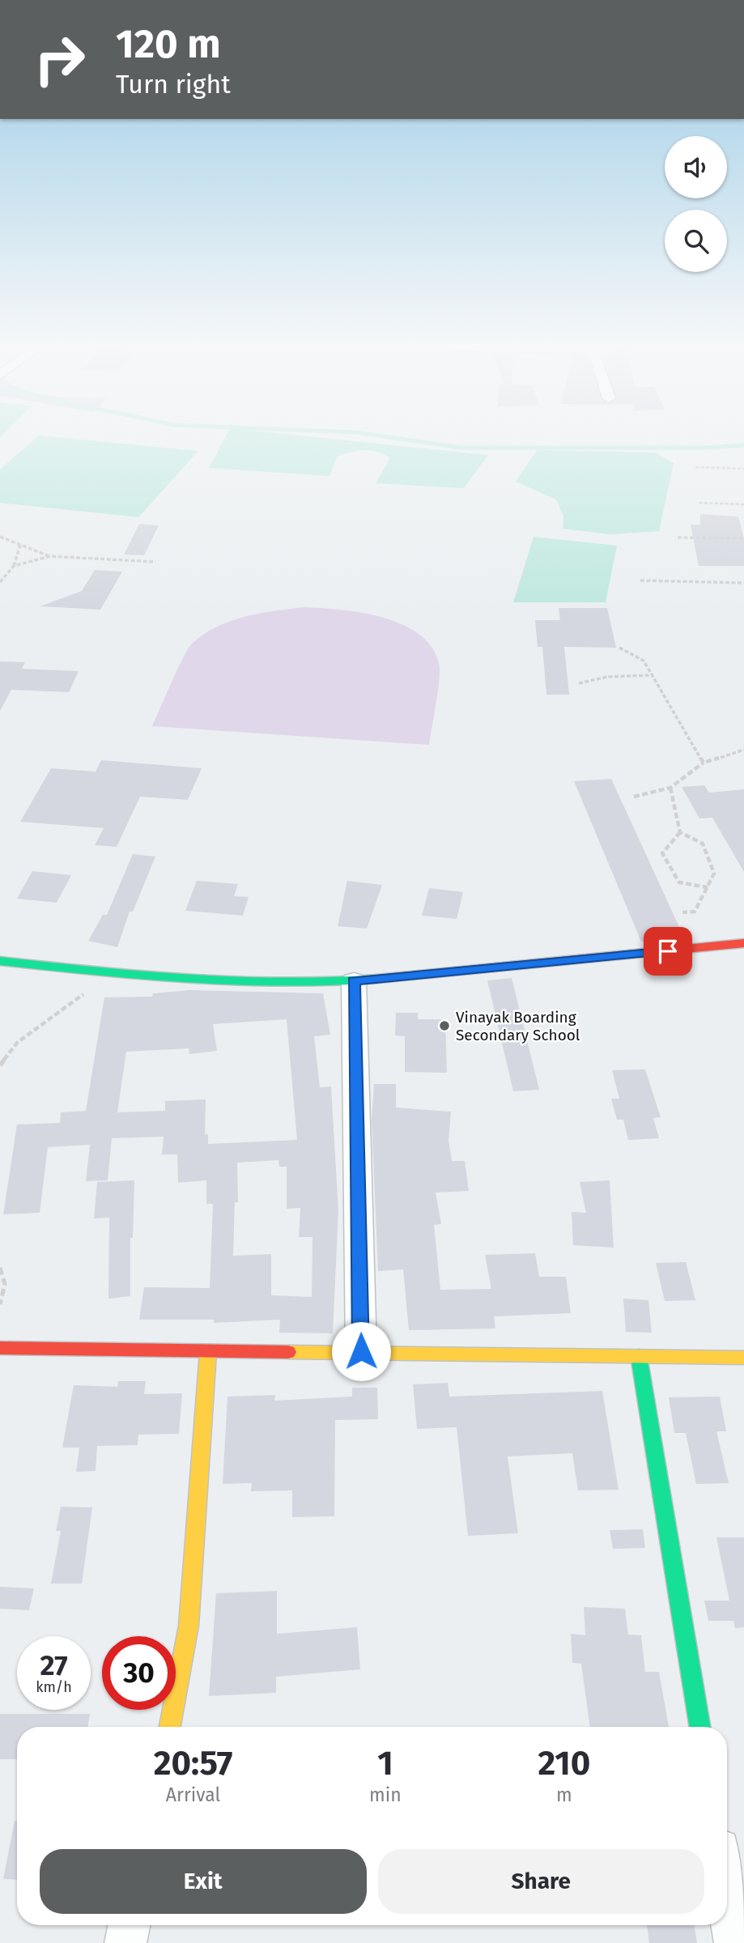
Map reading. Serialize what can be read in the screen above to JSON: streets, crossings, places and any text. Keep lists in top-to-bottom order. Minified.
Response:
{"places":["Vinayak Boarding Secondary School"],"page":{"turn":["120 m","Turn right"],"speed":"27 km/h","limit":"30","eta":["20:57","Arrival","1","min","210","m"],"buttons":["Exit","Share"]}}
